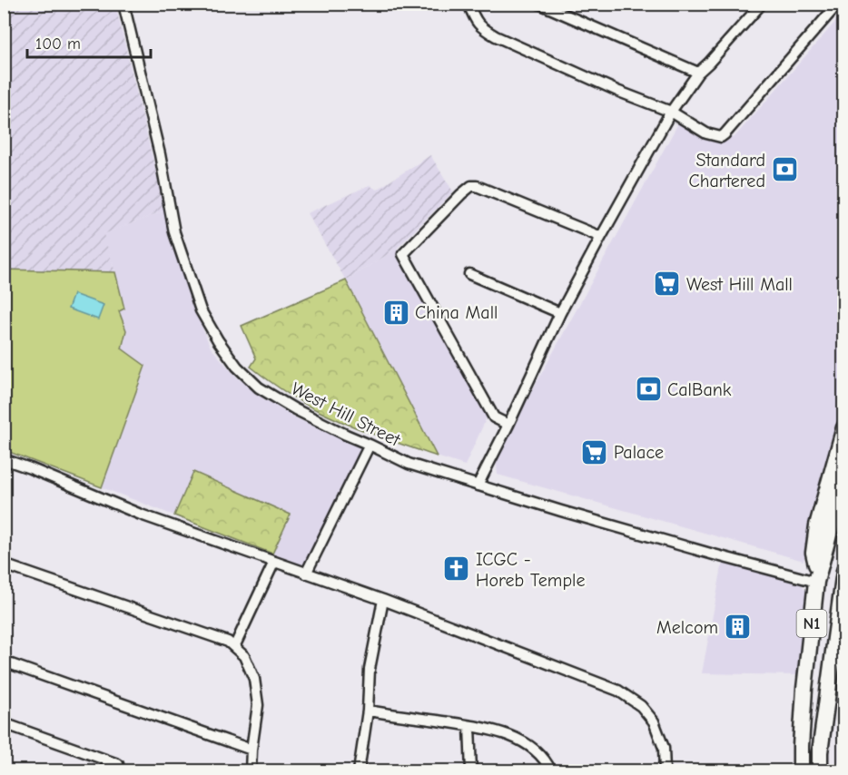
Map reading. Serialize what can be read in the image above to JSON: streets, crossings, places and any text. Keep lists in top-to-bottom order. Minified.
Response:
{"streets":{"highway":["N1"],"street":["West Hill Street"]},"crossings":[["West Hill Street","N1"]],"places":{"bank":["Standard Chartered","CalBank"],"supermarket":["West Hill Mall","Palace"],"building":["China Mall","Melcom"],"church":["ICGC - Horeb Temple"]},"scale_bar":"100 m"}
